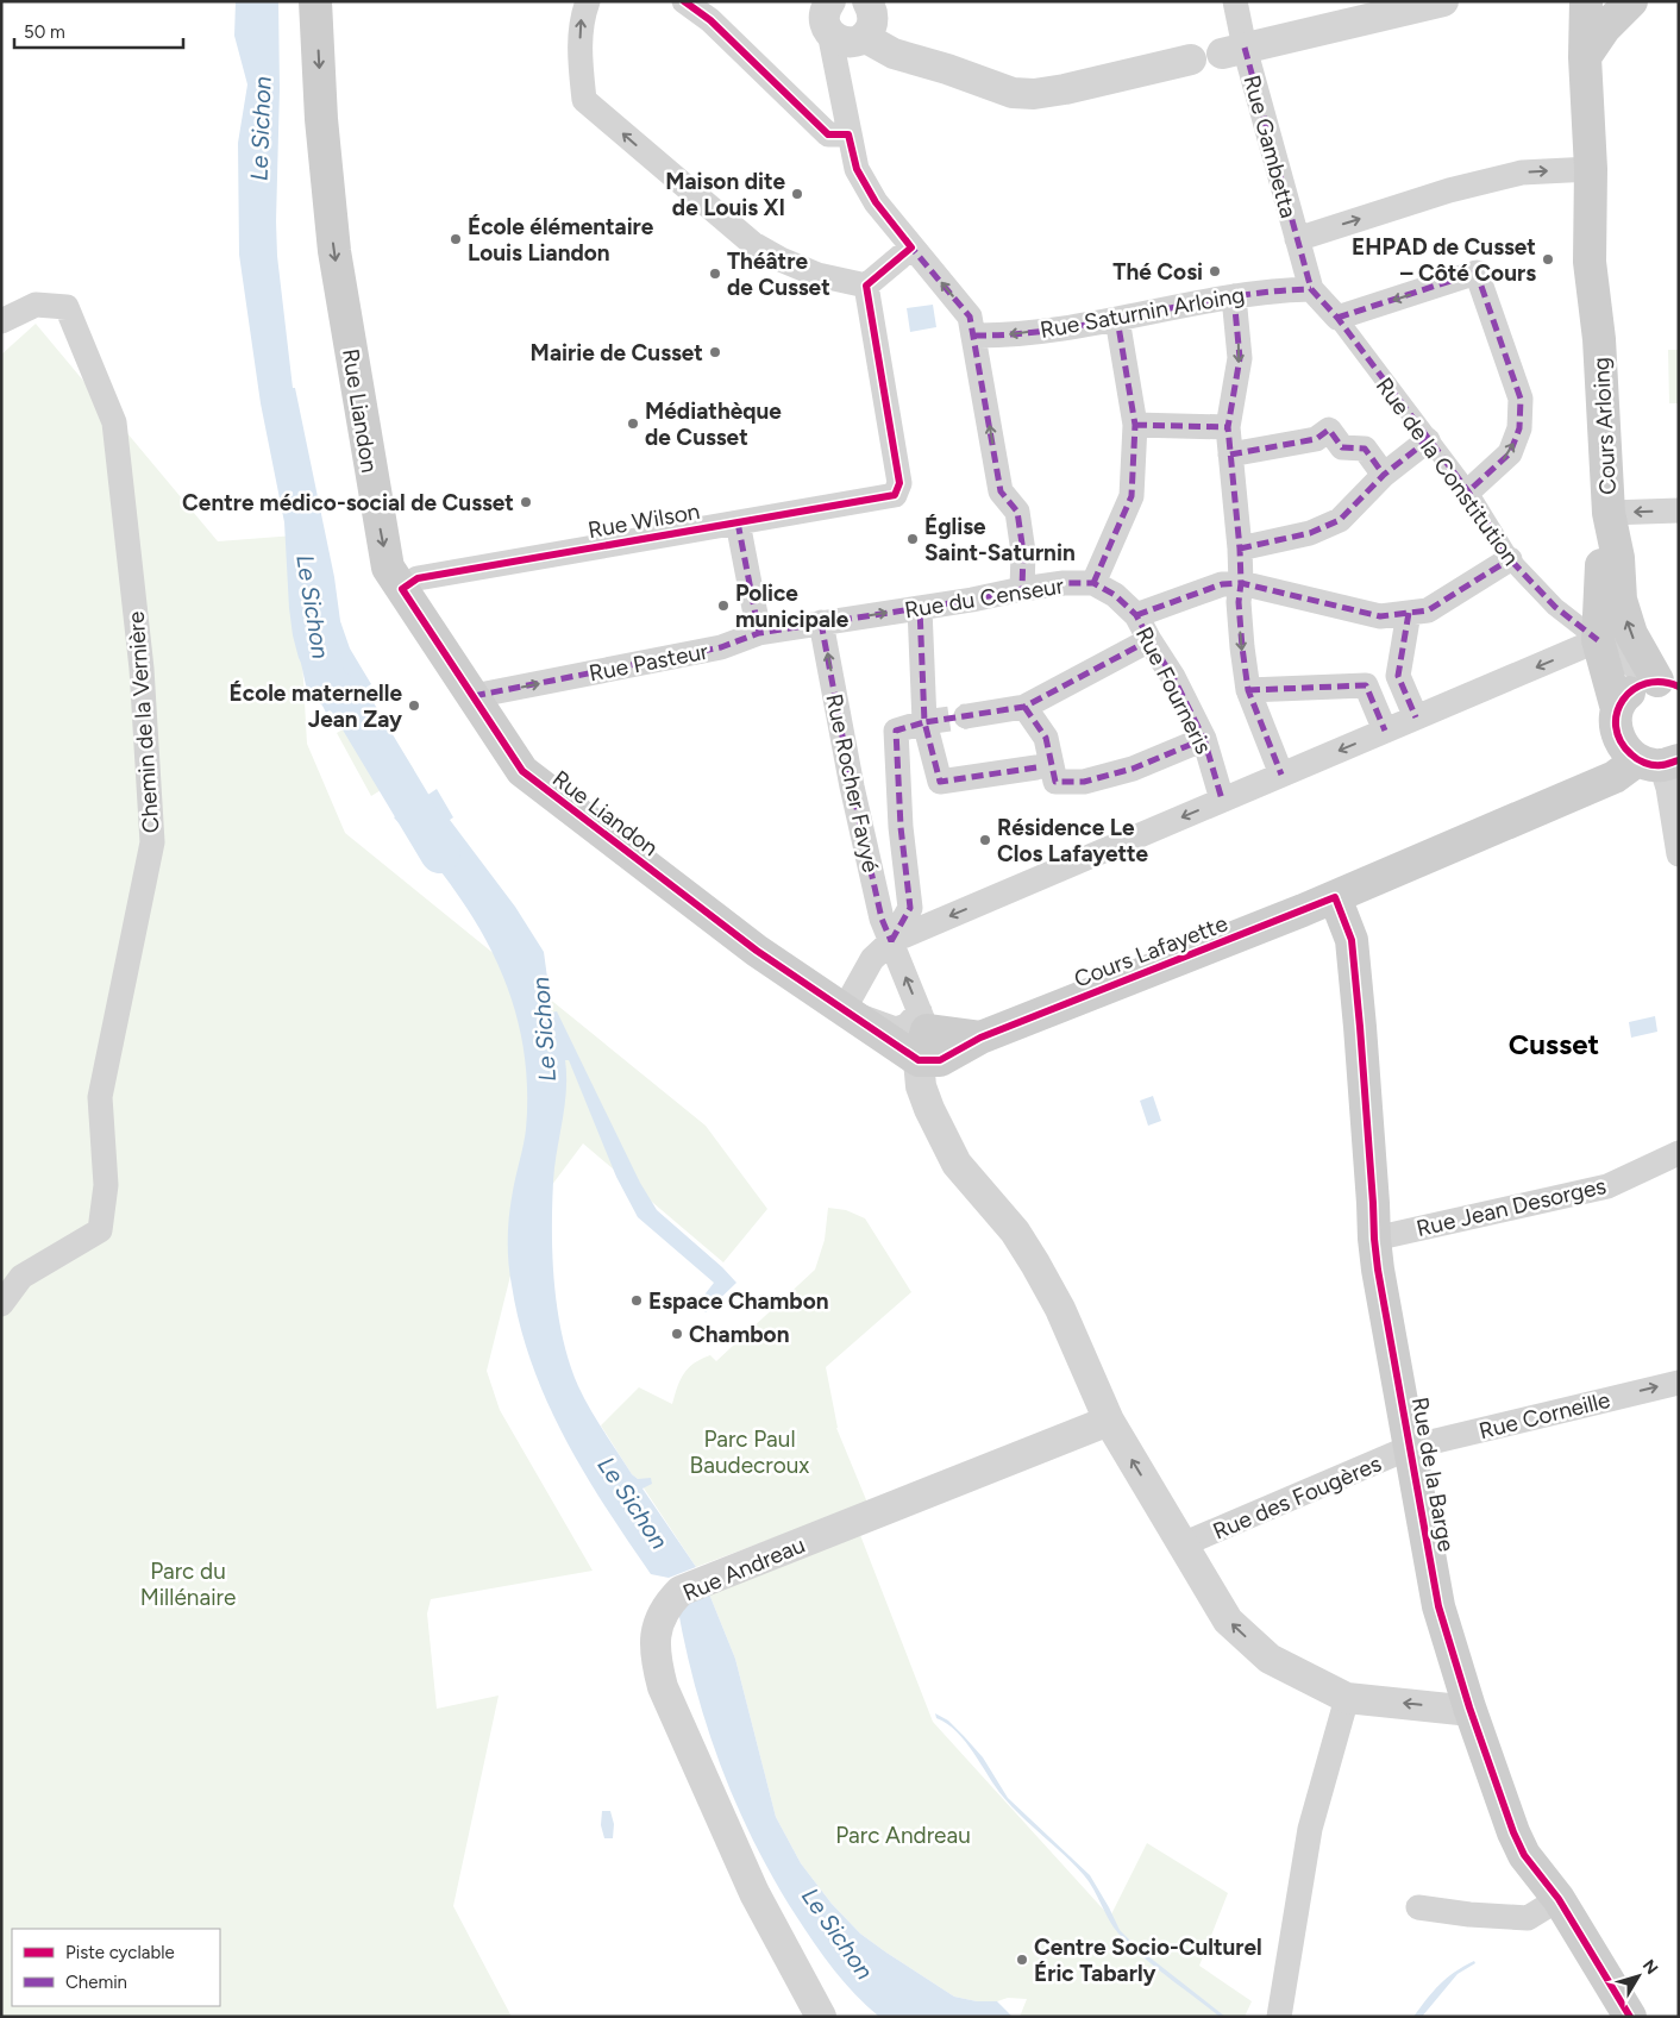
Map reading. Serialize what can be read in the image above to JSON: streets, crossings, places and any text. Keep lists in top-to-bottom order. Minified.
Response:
{"streets":{"main road":["Rue Liandon","Cours Arloing","Cours Lafayette","Rue de la Barge"],"street":["Rue Gambetta","Rue Saturnin Arloing","Rue de la Constitution","Rue Wilson","Rue du Censeur","Rue Pasteur","Rue Fourneris","Chemin de la Vernière","Rue Rocher Favyé","Rue Jean Desorges","Rue Corneille","Rue des Fougères","Rue Andreau"]},"crossings":[["Rue Gambetta","Rue Saturnin Arloing"],["Rue Gambetta","Rue de la Constitution"],["Rue Saturnin Arloing","Rue de la Constitution"],["Rue Liandon","Rue Wilson"],["Rue Liandon","Rue Pasteur"],["Rue Liandon","Rue Rocher Favyé"],["Rue Liandon","Cours Lafayette"],["Cours Arloing","Rue de la Constitution"],["Cours Arloing","Cours Lafayette"],["Rue du Censeur","Rue Pasteur"],["Rue du Censeur","Rue Fourneris"],["Rue du Censeur","Rue Rocher Favyé"],["Rue Pasteur","Rue Rocher Favyé"],["Rue Rocher Favyé","Cours Lafayette"],["Cours Lafayette","Rue de la Barge"],["Rue Jean Desorges","Rue de la Barge"],["Rue Corneille","Rue de la Barge"],["Rue Corneille","Rue des Fougères"],["Rue de la Barge","Rue des Fougères"]],"one_way":["Rue Saturnin Arloing","Rue Liandon","Rue Pasteur","Rue Rocher Favyé","Rue Corneille"],"districts":["Cusset"],"water":["Le Sichon"],"parks":["Parc Paul Baudecroux","Parc du Millénaire","Parc Andreau"],"places":["Maison dite de Louis XI","École élémentaire Louis Liandon","EHPAD de Cusset – Côté Cours","Thé Cosi","Théâtre de Cusset","Mairie de Cusset","Médiathèque de Cusset","Centre médico-social de Cusset","Église Saint-Saturnin","Police municipale","École maternelle Jean Zay","Résidence Le Clos Lafayette","Espace Chambon","Chambon","Centre Socio-Culturel Éric Tabarly"],"legend":["Piste cyclable","Chemin"],"scale_bar":"50 m","north":"top right"}
